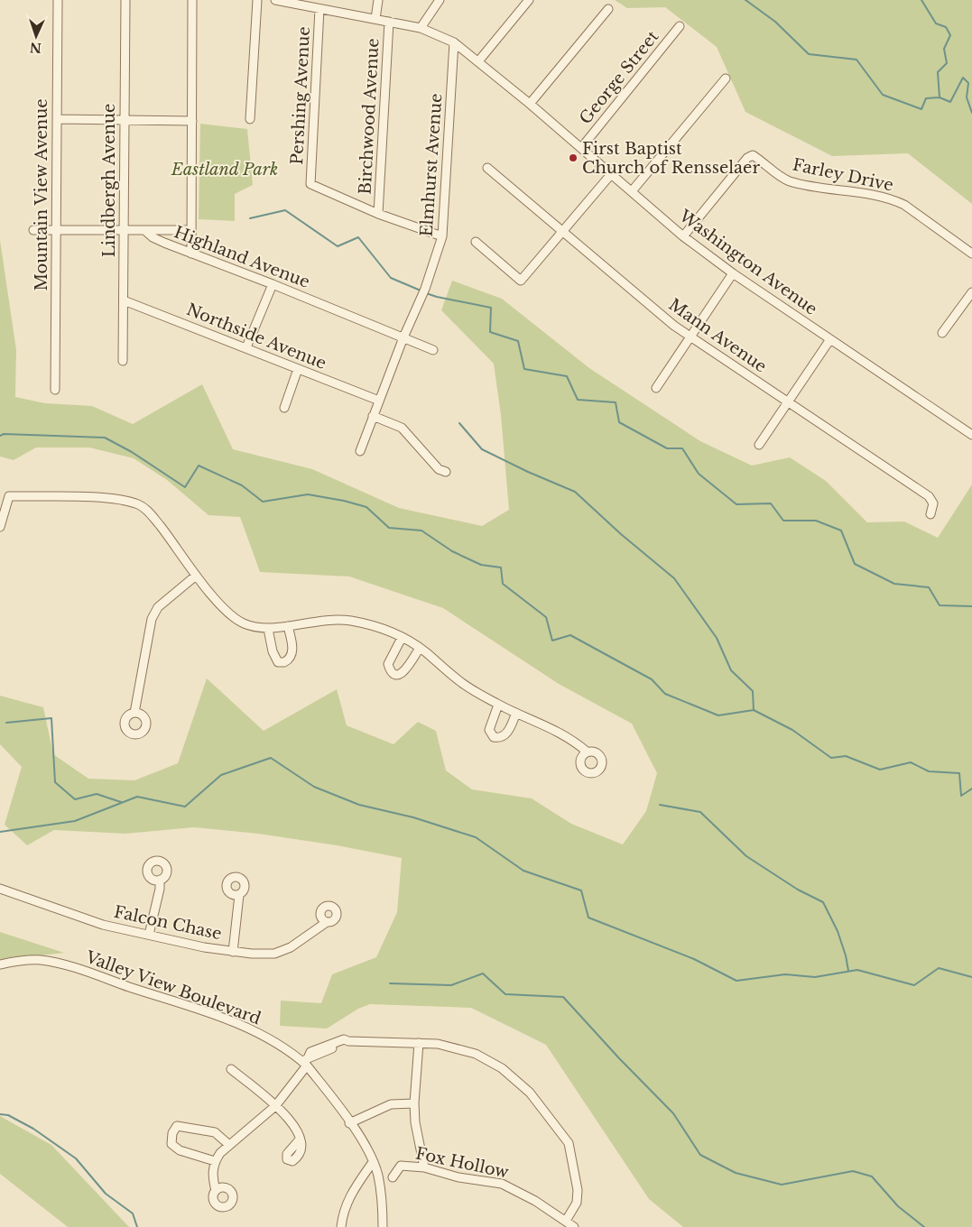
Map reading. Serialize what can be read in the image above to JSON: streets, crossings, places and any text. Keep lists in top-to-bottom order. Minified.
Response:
{"streets":{"street":["George Street","Pershing Avenue","Birchwood Avenue","Elmhurst Avenue","Farley Drive","Lindbergh Avenue","Mountain View Avenue","Highland Avenue","Washington Avenue","Mann Avenue","Northside Avenue","Falcon Chase","Valley View Boulevard","Fox Hollow"]},"crossings":[["George Street","Washington Avenue"],["Pershing Avenue","Birchwood Avenue"],["Pershing Avenue","Washington Avenue"],["Birchwood Avenue","Washington Avenue"],["Elmhurst Avenue","Highland Avenue"],["Elmhurst Avenue","Washington Avenue"],["Elmhurst Avenue","Northside Avenue"],["Farley Drive","Washington Avenue"],["Lindbergh Avenue","Northside Avenue"]],"parks":["Eastland Park"],"places":["First Baptist Church of Rensselaer"],"north":"bottom"}
